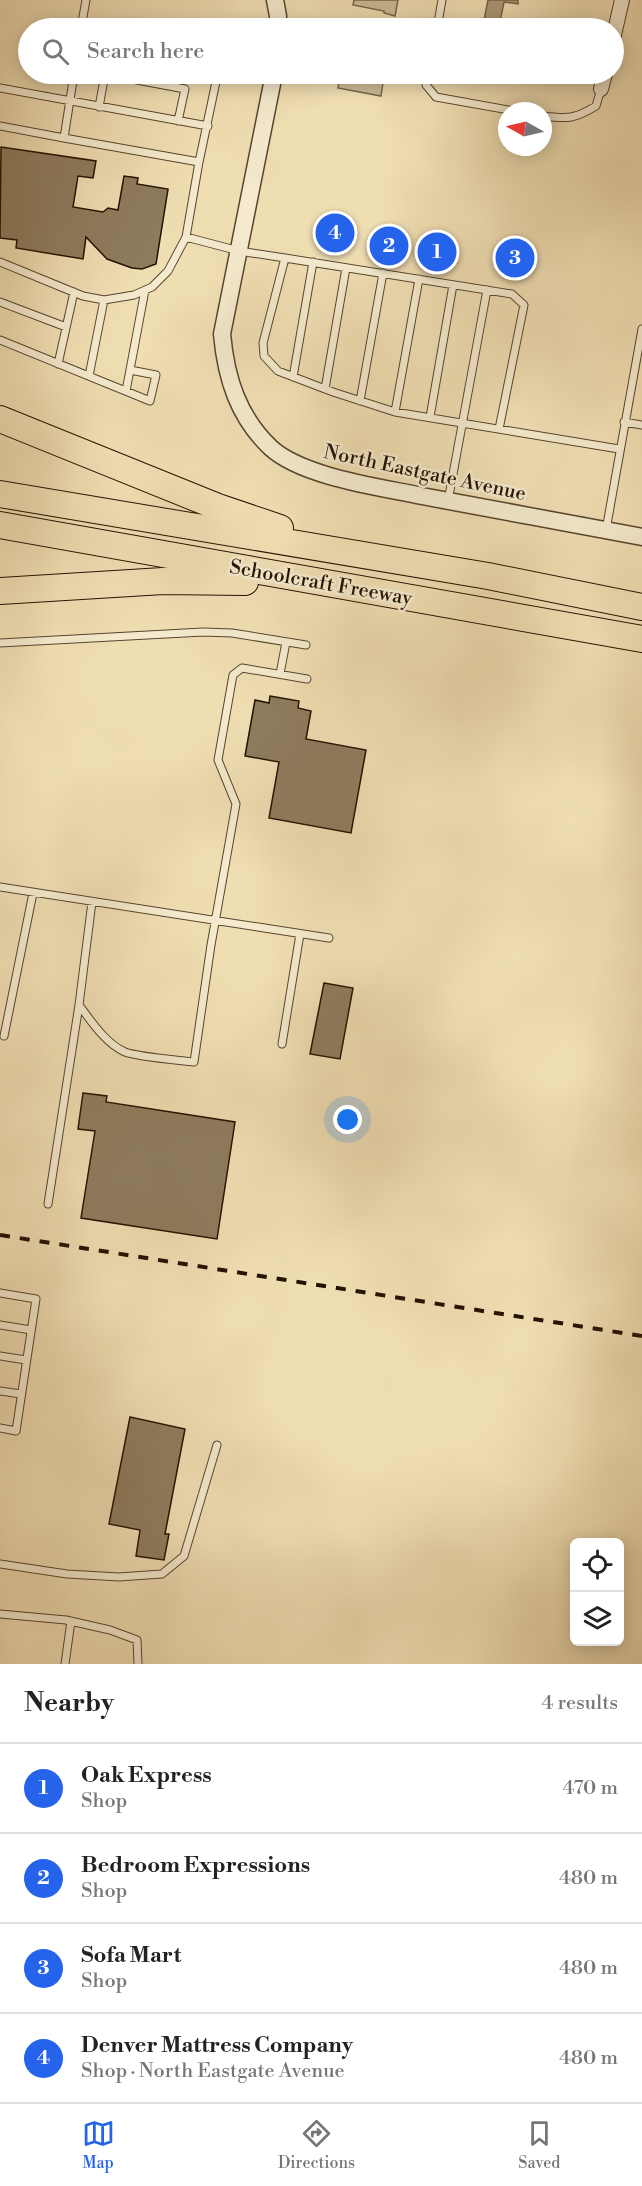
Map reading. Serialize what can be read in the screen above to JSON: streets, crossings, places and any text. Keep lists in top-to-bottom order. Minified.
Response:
{"streets":{"highway":["Schoolcraft Freeway"],"street":["North Eastgate Avenue"]},"north":"left","page":{"search":"Search here","pins":["4","2","1","3"],"heading":["Nearby","4 results"],"list":[{"mark":"1","name":"Oak Express","note":"Shop","value":"470 m"},{"mark":"2","name":"Bedroom Expressions","note":"Shop","value":"480 m"},{"mark":"3","name":"Sofa Mart","note":"Shop","value":"480 m"},{"mark":"4","name":"Denver Mattress Company","note":"Shop · North Eastgate Avenue","value":"480 m"}],"nav":["Map","Directions","Saved"]}}
